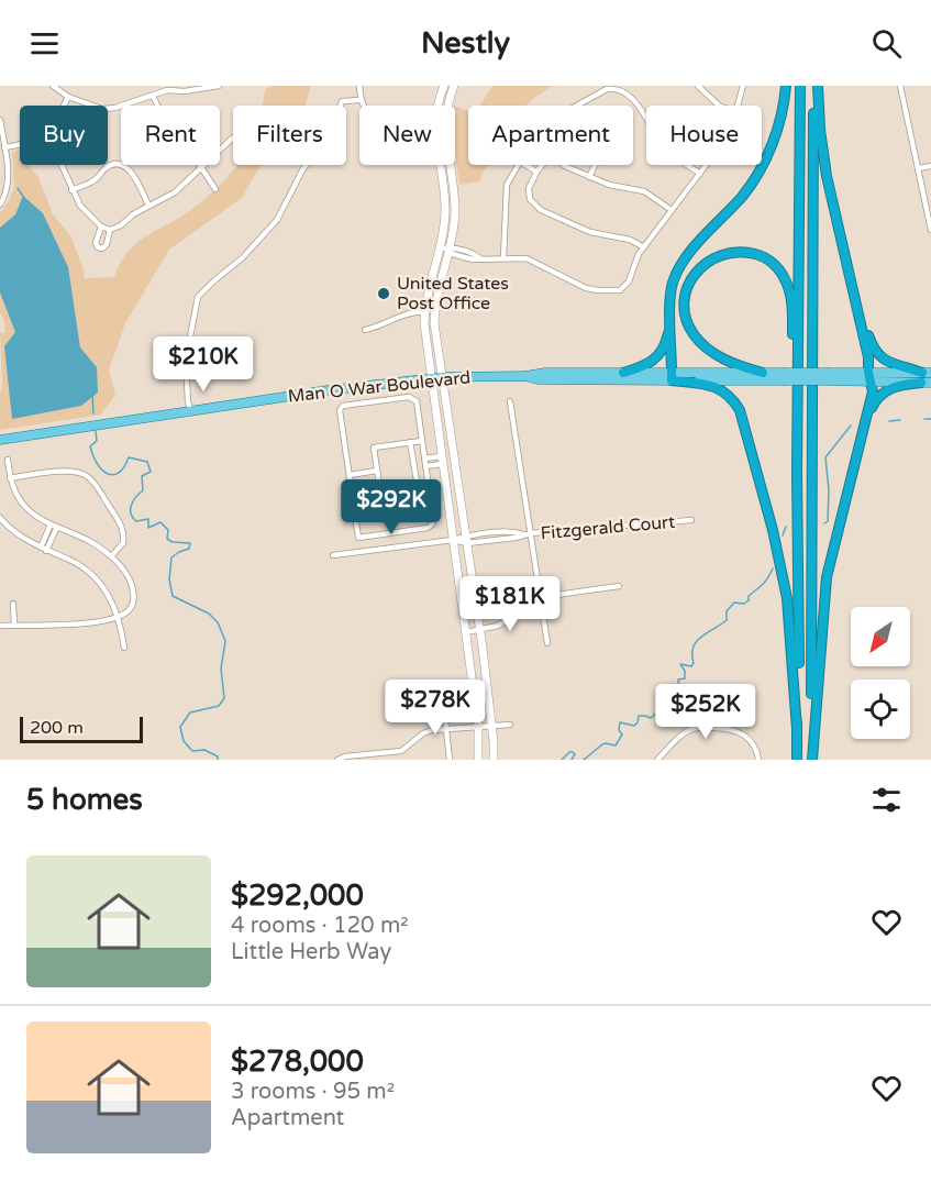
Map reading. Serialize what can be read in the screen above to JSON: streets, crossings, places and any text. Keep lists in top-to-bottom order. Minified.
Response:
{"streets":{"main road":["Man O War Boulevard"],"street":["Fitzgerald Court"]},"places":["United States Post Office"],"scale_bar":"200 m","north":"bottom left","page":{"header":"Nestly","chip":["Buy","Rent","Filters","New","Apartment","House"],"price":["$210K","$292K","$181K","$278K","$252K"],"scale":"200 m","heading":"5 homes","list":[{"name":"$292,000","note":"4 rooms · 120 m² · Little Herb Way"},{"name":"$278,000","note":"3 rooms · 95 m² · Apartment"}]}}
